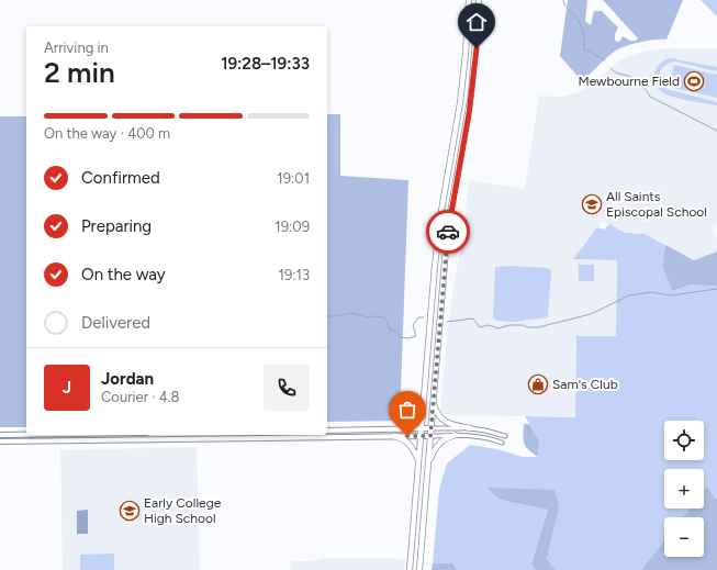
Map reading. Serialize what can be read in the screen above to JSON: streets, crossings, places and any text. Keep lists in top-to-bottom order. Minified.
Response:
{"places":{"sports":["Mewbourne Field"],"school or university":["All Saints Episcopal School","Early College High School"],"shop":["Sam's Club"]},"page":{"heading":["2 min","Arriving in","19:28–19:33"],"panel":["Jordan","Courier · 4.8"],"bar":"On the way · 400 m","list":[["Confirmed","19:01"],["Preparing","19:09"],["On the way","19:13"],"Delivered"],"round":"J","map_buttons":["+","−"]}}
